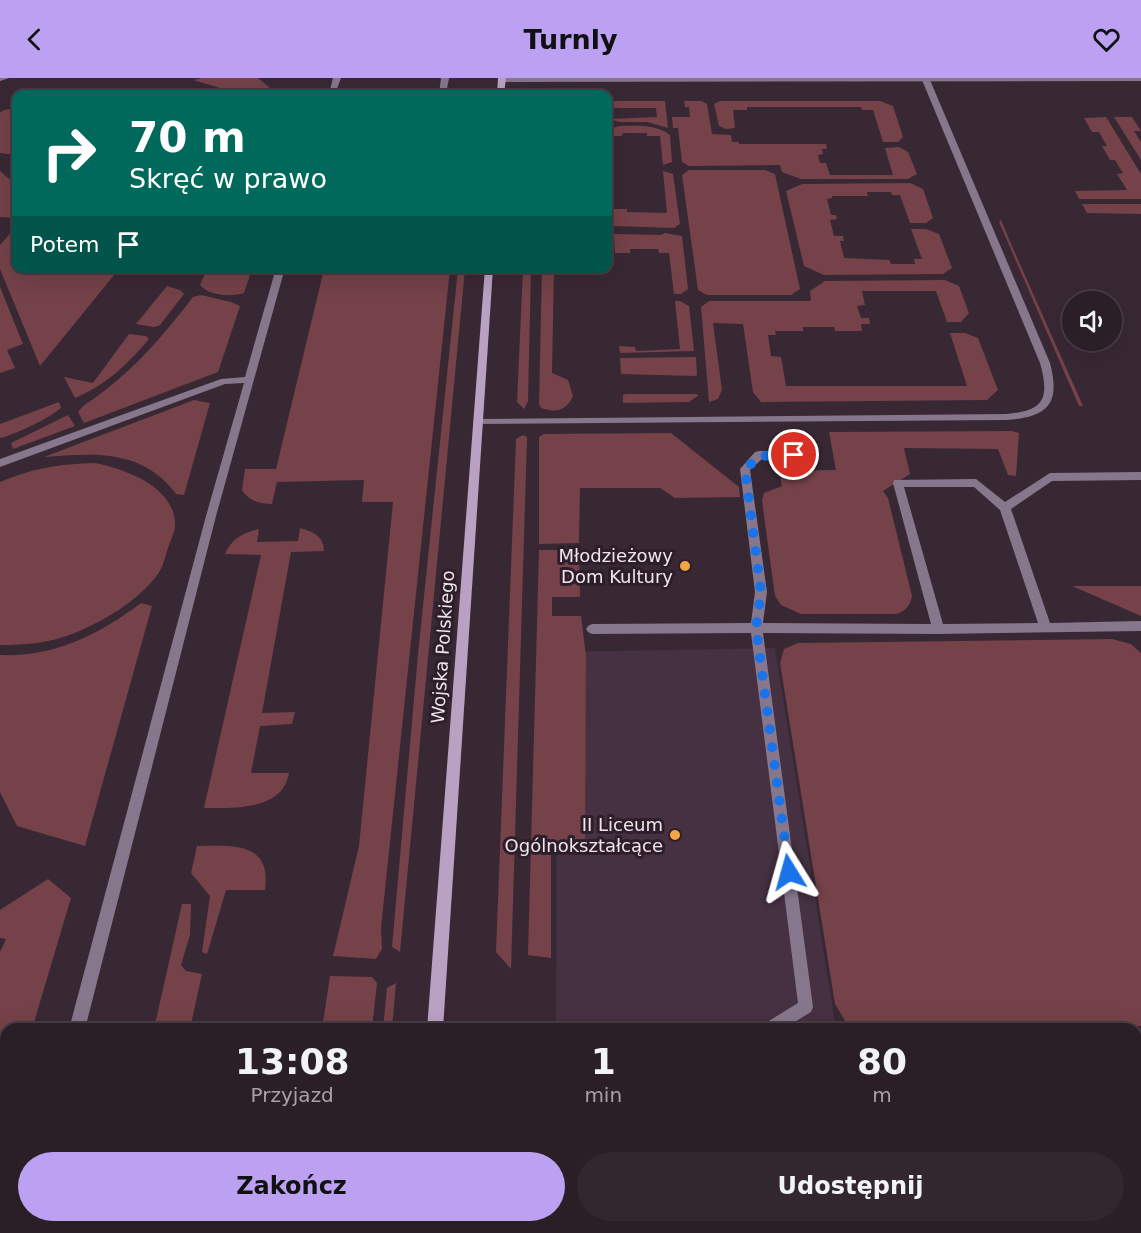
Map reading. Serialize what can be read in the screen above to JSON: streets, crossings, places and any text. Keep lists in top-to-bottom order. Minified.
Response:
{"streets":{"main road":["Wojska Polskiego"]},"places":["Młodzieżowy Dom Kultury","II Liceum Ogólnokształcące"],"page":{"header":"Turnly","turn":["70 m","Skręć w prawo"],"then":"Potem","eta":["13:08","Przyjazd","1","min","80","m"],"buttons":["Zakończ","Udostępnij"]}}
